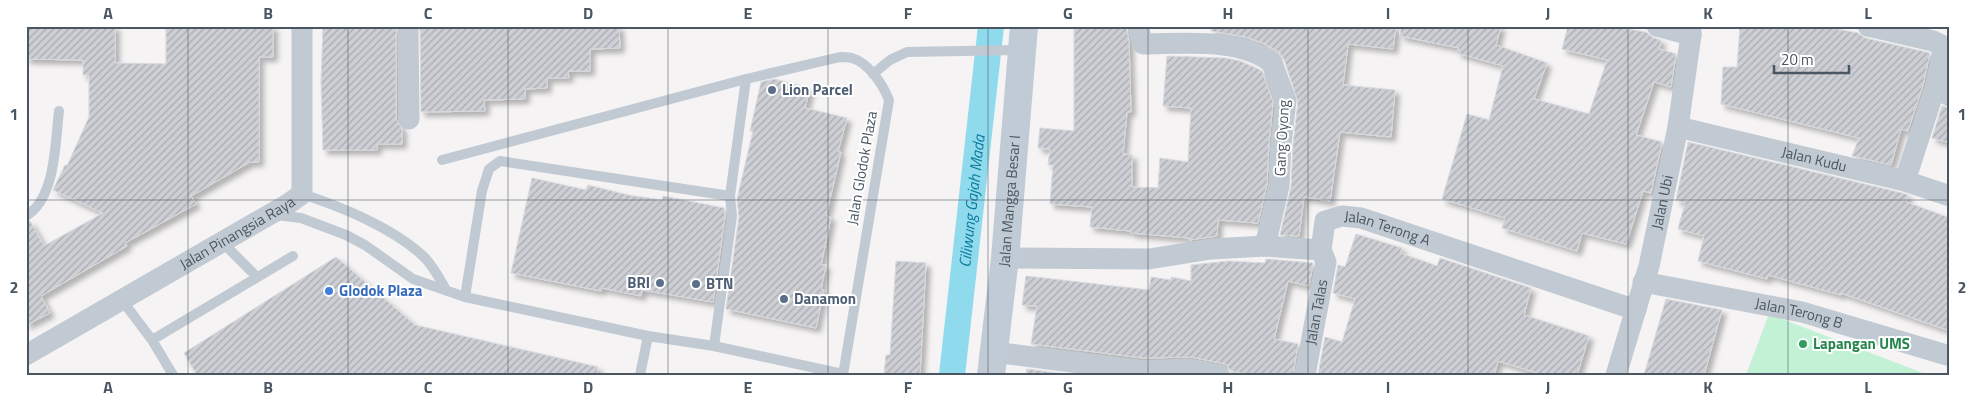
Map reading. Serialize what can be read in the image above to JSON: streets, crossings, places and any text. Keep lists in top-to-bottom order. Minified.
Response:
{"streets":{"street":["Gang Oyong","Jalan Kudu","Jalan Mangga Besar I","Jalan Ubi","Jalan Terong A","Jalan Pinangsia Raya","Jalan Talas","Jalan Terong B"],"lane":["Jalan Glodok Plaza"]},"crossings":[["Jalan Kudu","Jalan Ubi"],["Jalan Glodok Plaza","Jalan Pinangsia Raya"],["Jalan Ubi","Jalan Terong A"],["Jalan Ubi","Jalan Terong B"],["Jalan Terong A","Jalan Talas"]],"water":["Ciliwung Gajah Mada"],"places":["Lion Parcel","BRI","BTN","Glodok Plaza","Danamon","Lapangan UMS"],"scale_bar":"20 m","grid":{"columns":["A","B","C","D","E","F","G","H","I","J","K","L"],"rows":["1","2"]}}
